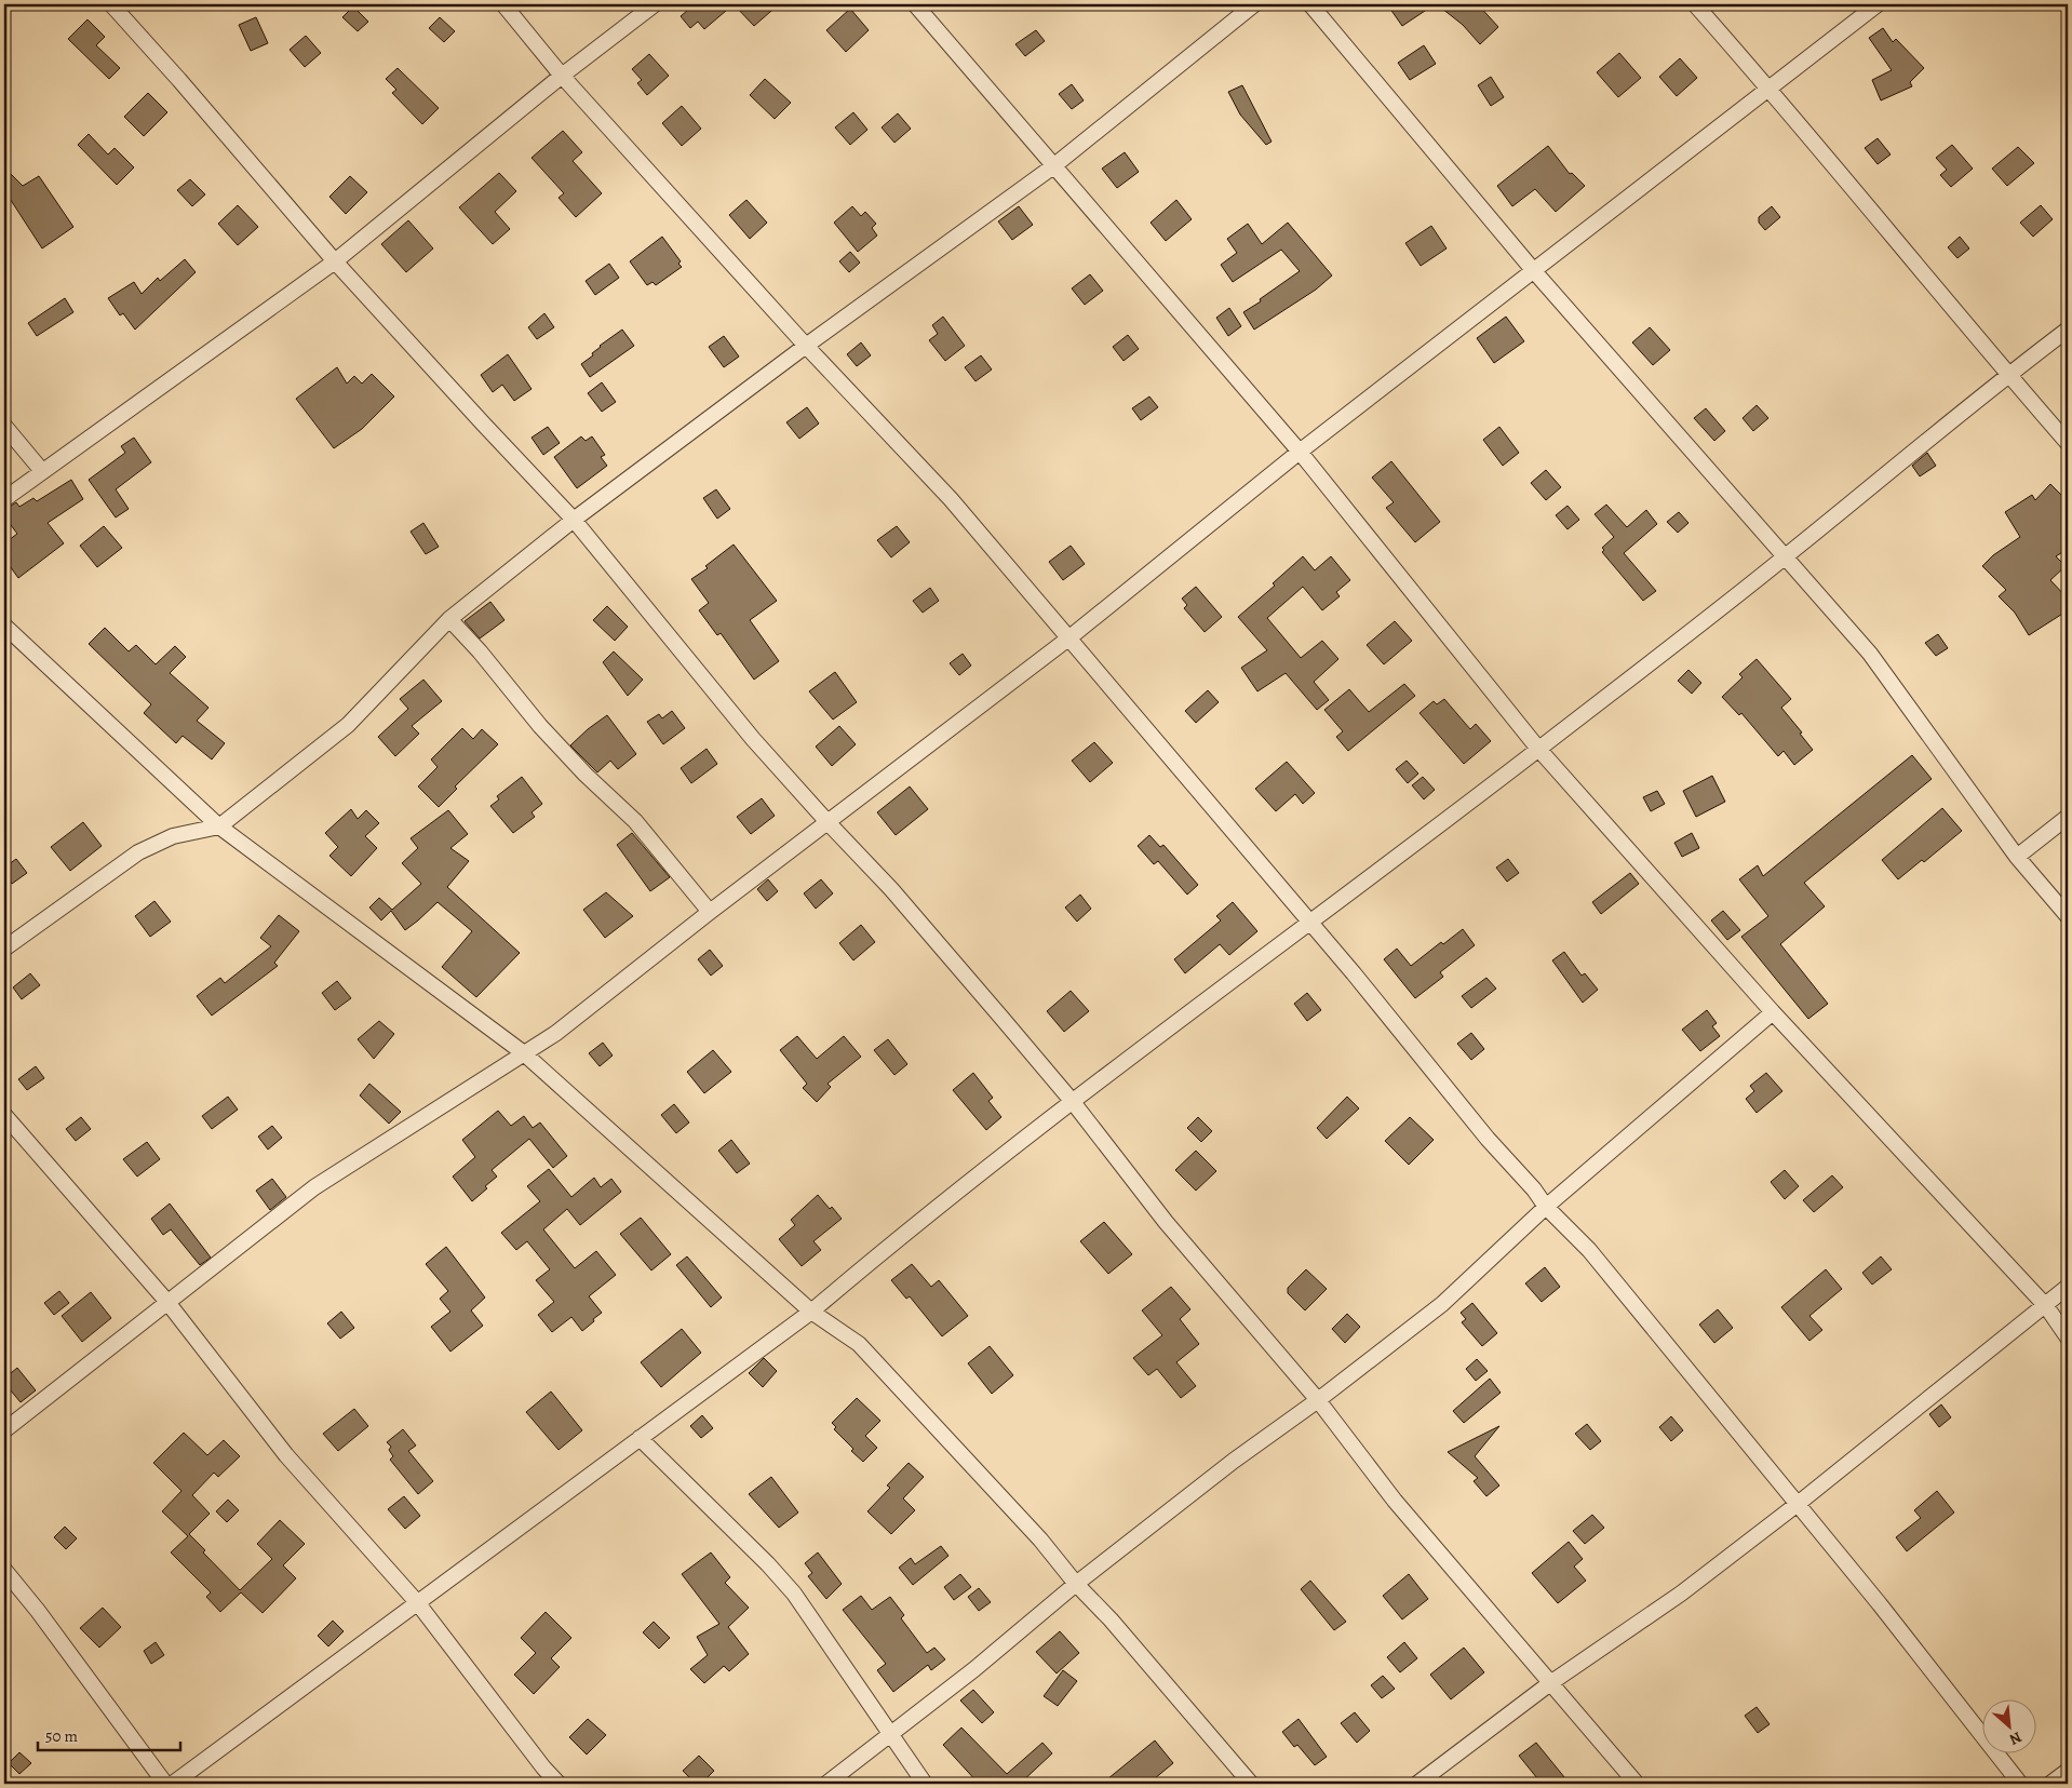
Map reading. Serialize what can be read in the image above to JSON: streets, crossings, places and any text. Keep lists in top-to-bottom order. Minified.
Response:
{"scale_bar":"50 m","north":"bottom right"}
